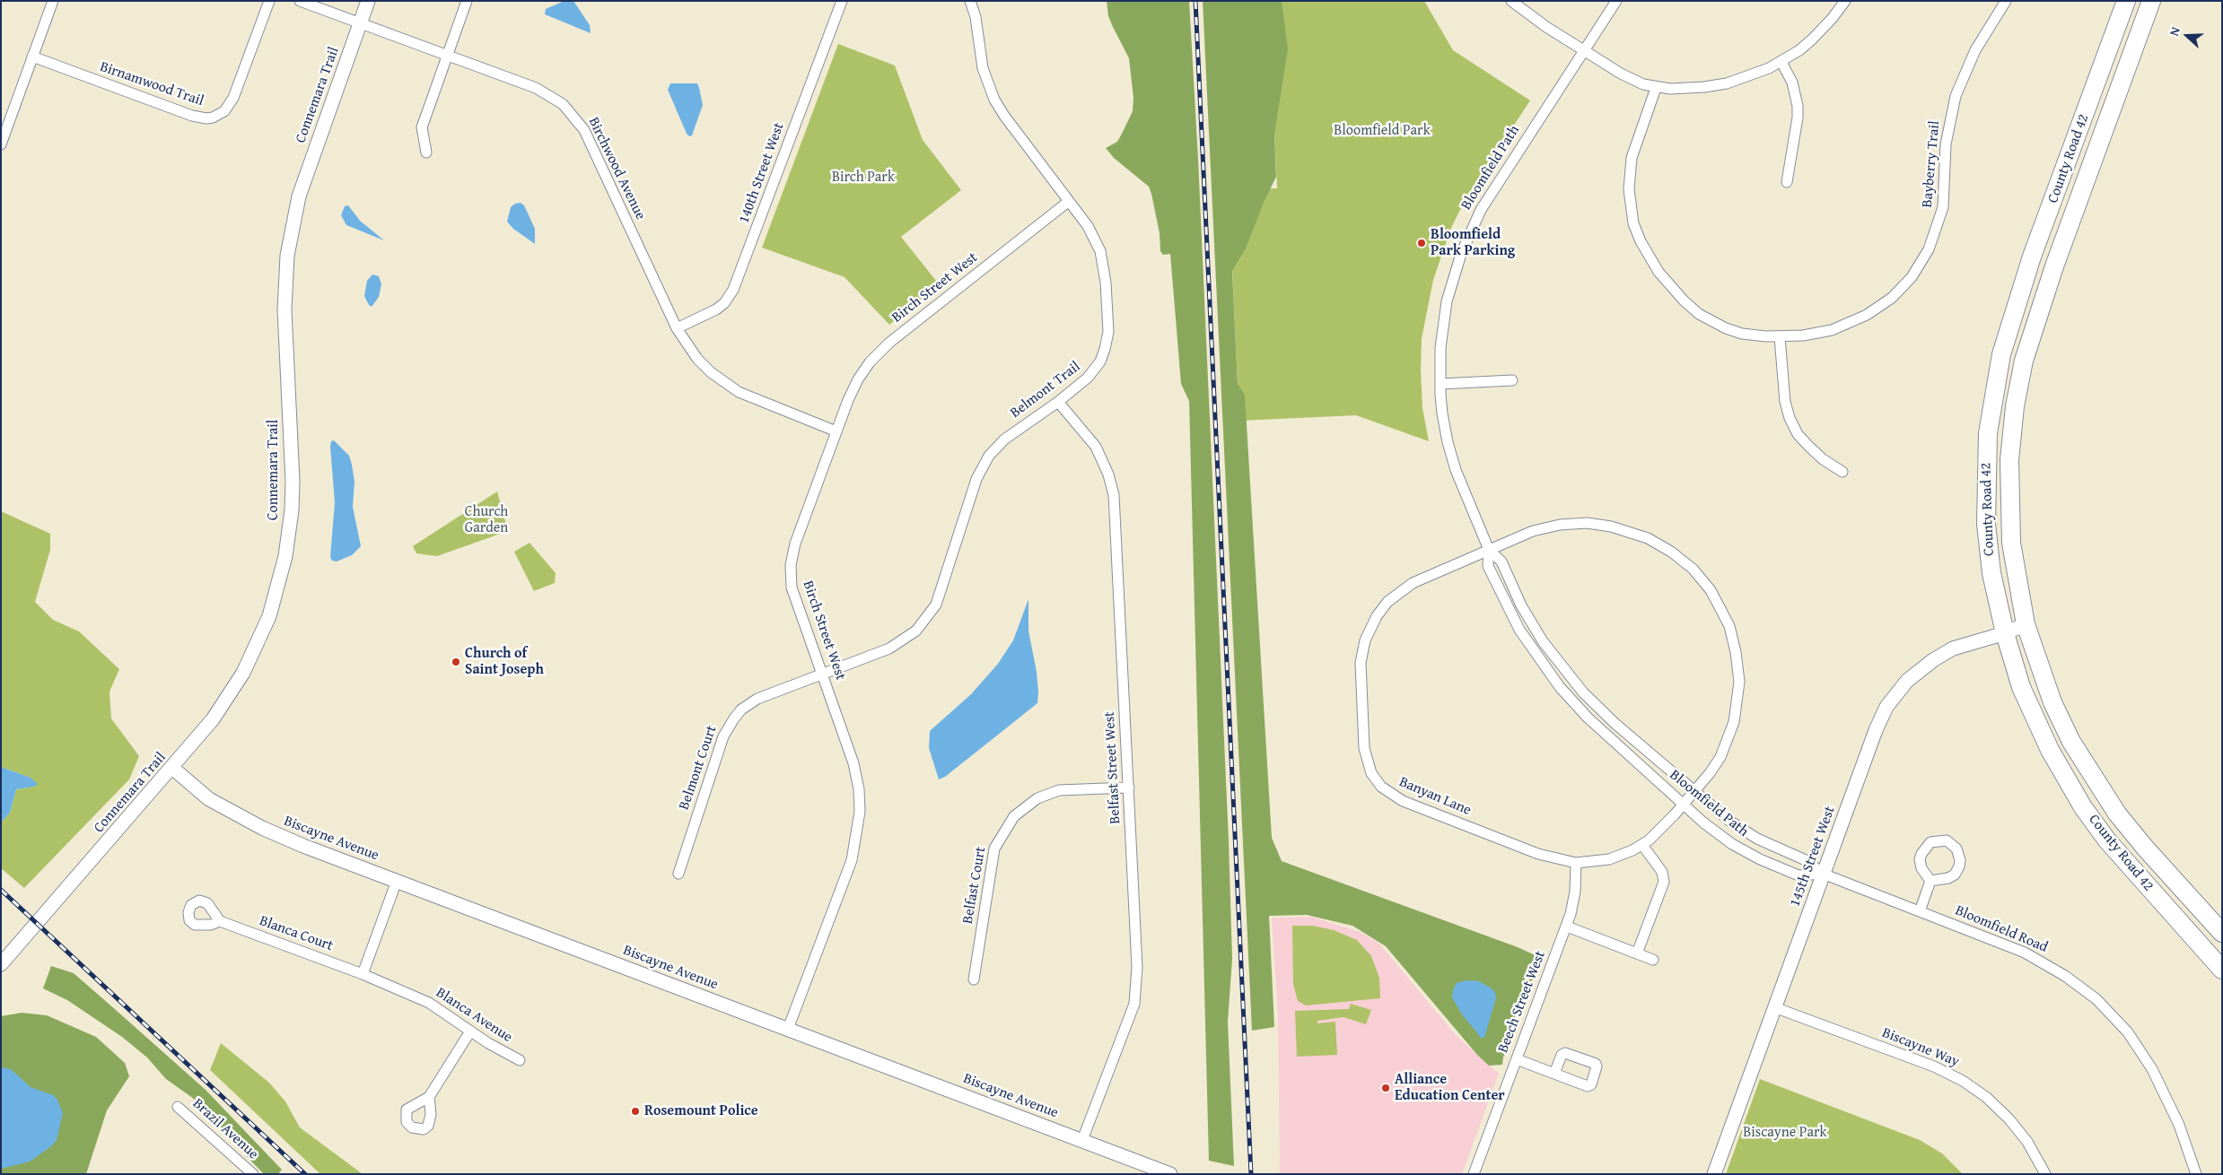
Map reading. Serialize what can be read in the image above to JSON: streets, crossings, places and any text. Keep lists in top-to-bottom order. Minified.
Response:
{"streets":{"highway":["County Road 42"],"street":["Birnamwood Trail","Connemara Trail","Bayberry Trail","Bloomfield Path","Birchwood Avenue","140th Street West","Birch Street West","Belmont Trail","Belmont Court","Belfast Street West","Banyan Lane","Biscayne Avenue","145th Street West","Belfast Court","Bloomfield Road","Blanca Court","Beech Street West","Blanca Avenue","Biscayne Way","Brazil Avenue"]},"crossings":[["Connemara Trail","Birchwood Avenue"],["Connemara Trail","Biscayne Avenue"],["County Road 42","145th Street West"],["Bloomfield Path","Banyan Lane"],["Bloomfield Path","145th Street West"],["Bloomfield Path","Bloomfield Road"],["Birchwood Avenue","140th Street West"],["Birchwood Avenue","Birch Street West"],["Birch Street West","Belmont Trail"],["Birch Street West","Belmont Court"],["Birch Street West","Biscayne Avenue"],["Belmont Trail","Belmont Court"],["Belmont Trail","Belfast Street West"],["Belfast Street West","Biscayne Avenue"],["Belfast Street West","Belfast Court"],["Banyan Lane","Beech Street West"],["145th Street West","Bloomfield Road"],["145th Street West","Biscayne Way"],["Blanca Court","Blanca Avenue"]],"parks":["Bloomfield Park","Birch Park","Church Garden","Biscayne Park"],"places":["Bloomfield Park Parking","Church of Saint Joseph","Alliance Education Center","Rosemount Police"],"north":"left"}
